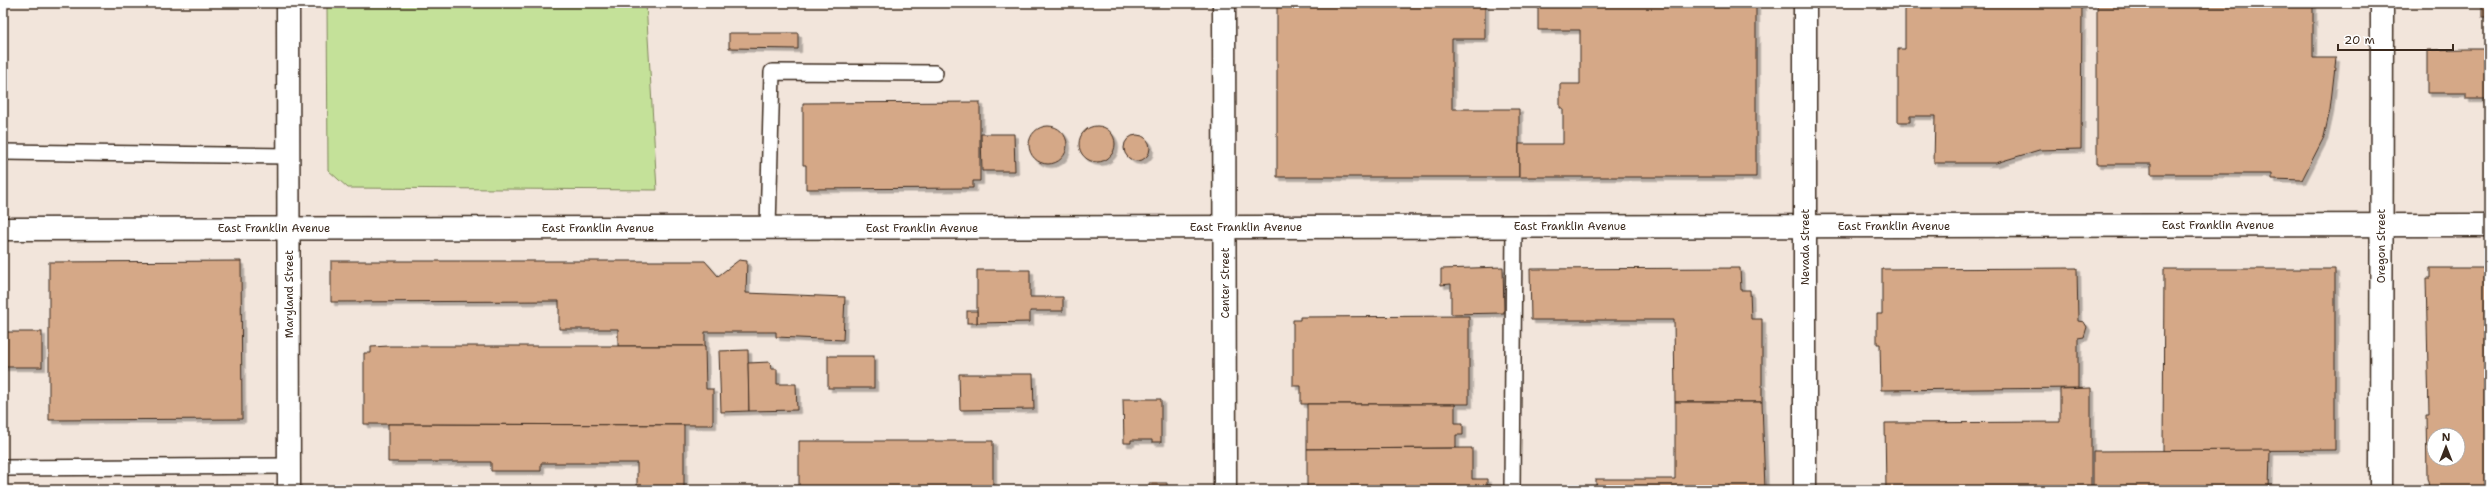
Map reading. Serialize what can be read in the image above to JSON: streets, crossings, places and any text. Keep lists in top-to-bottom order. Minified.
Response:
{"streets":{"street":["East Franklin Avenue","Oregon Street","Nevada Street","Center Street","Maryland Street"]},"crossings":[["East Franklin Avenue","Oregon Street"],["East Franklin Avenue","Nevada Street"],["East Franklin Avenue","Center Street"],["East Franklin Avenue","Maryland Street"]],"scale_bar":"20 m","north":"top"}
